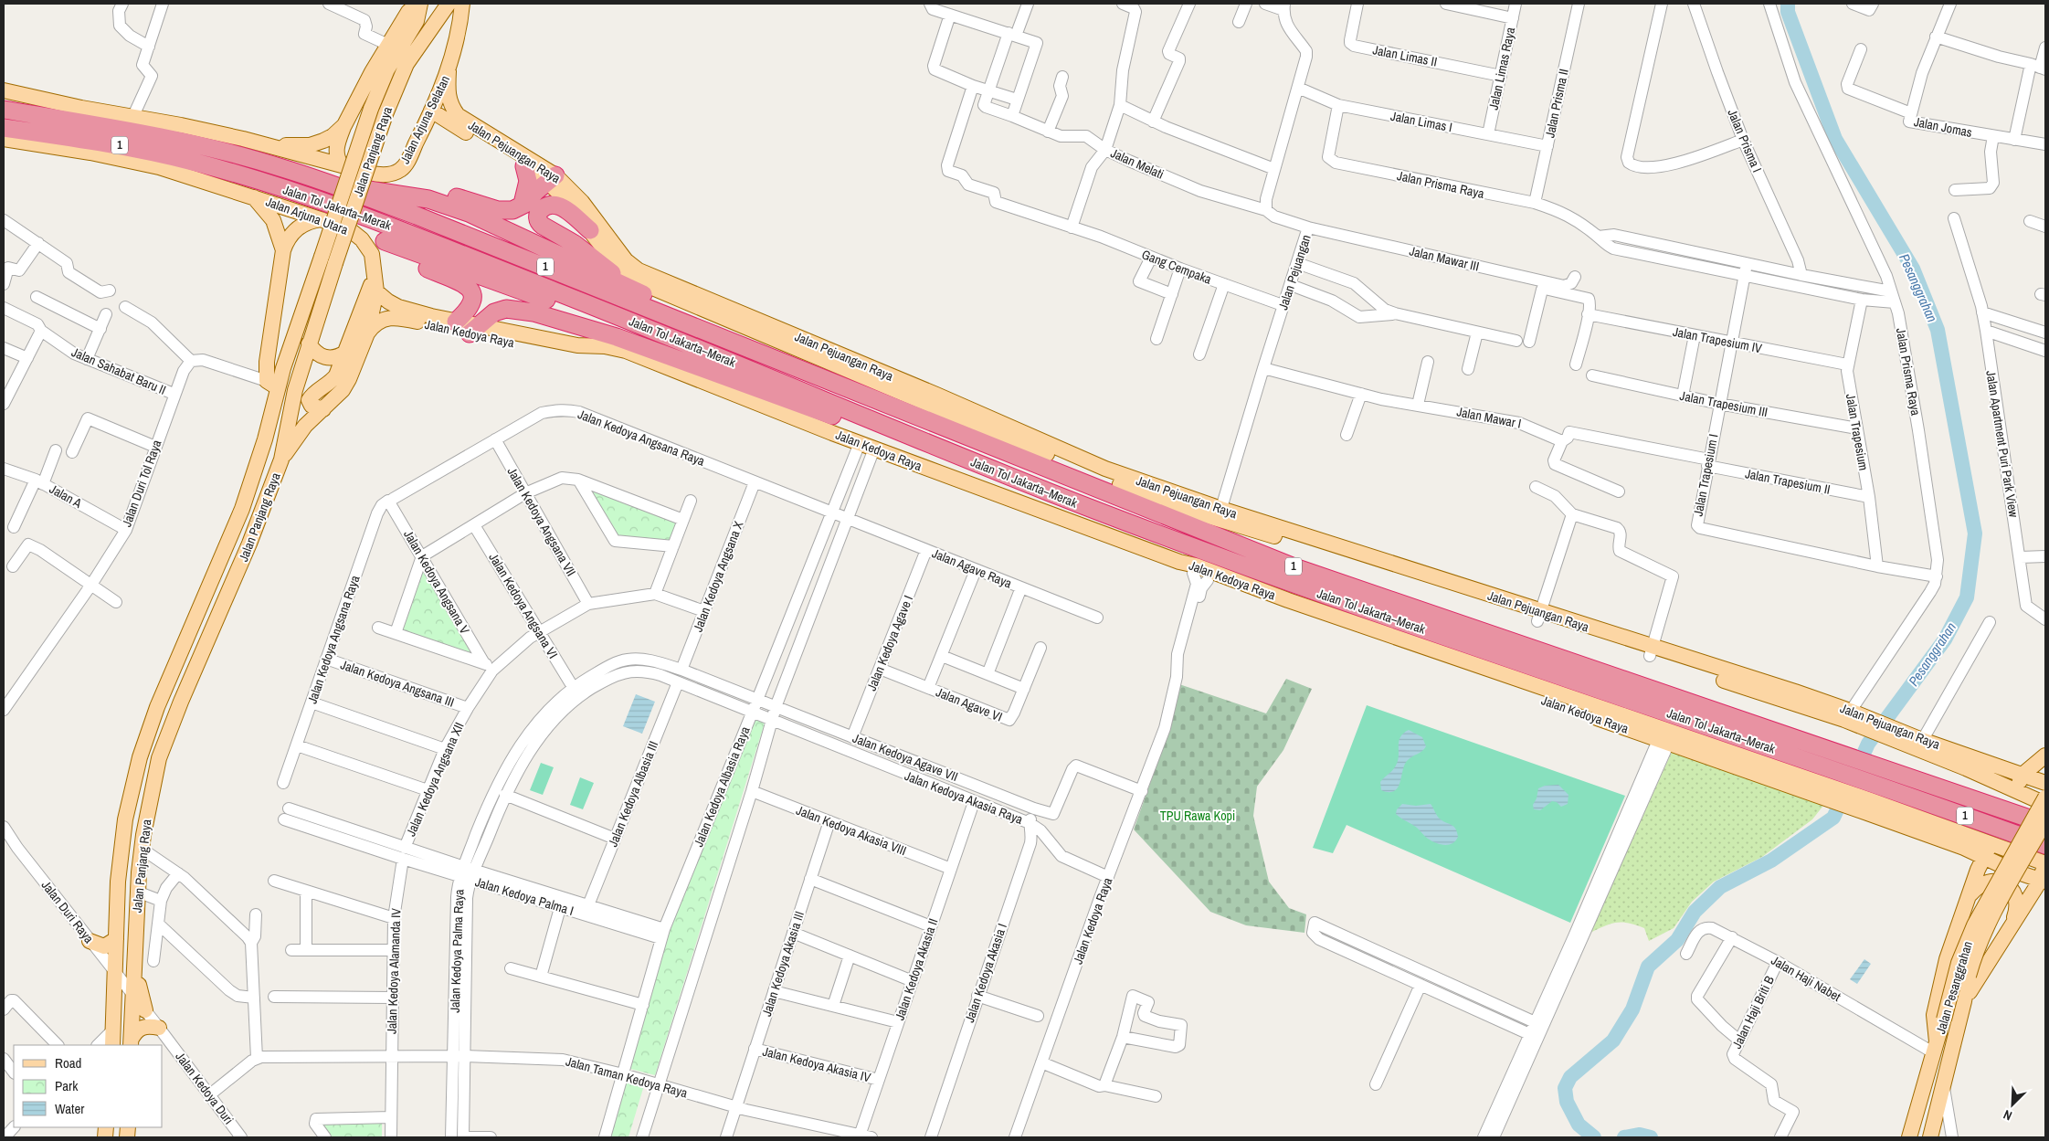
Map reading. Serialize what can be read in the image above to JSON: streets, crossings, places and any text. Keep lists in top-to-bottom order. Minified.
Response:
{"streets":{"highway":["1","Jalan Tol Jakarta–Merak"],"main road":["Jalan Arjuna Selatan","Jalan Panjang Raya","Jalan Pejuangan Raya","Jalan Arjuna Utara","Jalan Kedoya Raya","Jalan Pesanggrahan"],"street":["Jalan Limas II","Jalan Limas Raya","Jalan Prisma II","Jalan Limas I","Jalan Jomas","Jalan Prisma I","Jalan Melati","Jalan Prisma Raya","Jalan Mawar III","Gang Cempaka","Jalan Pejuangan","Jalan Trapesium IV","Jalan Sahabat Baru II","Jalan Trapesium III","Jalan Mawar I","Jalan Trapesium","Jalan Kedoya Angsana Raya","Jalan Apartment Puri Park View","Jalan Trapesium I","Jalan Trapesium II","Jalan Duri Tol Raya","Jalan A","Jalan Kedoya Angsana VII","Jalan Agave Raya","Jalan Kedoya Angsana X","Jalan Kedoya Angsana V","Jalan Kedoya Angsana VI","Jalan Kedoya Agave I","Jalan Kedoya Angsana III","Jalan Agave VI","Jalan Kedoya Agave VII","Jalan Kedoya Angsana XII","Jalan Kedoya Albasia Raya","Jalan Kedoya Albasia III","Jalan Kedoya Akasia Raya","Jalan Kedoya Akasia VIII","Jalan Kedoya Palma I","Jalan Duri Raya","Jalan Kedoya Palma Raya","Jalan Kedoya Akasia III","Jalan Kedoya Akasia II","Jalan Kedoya Alamanda IV","Jalan Kedoya Akasia I","Jalan Haji Nabet","Jalan Haji Briti B","Jalan Kedoya Akasia IV","Jalan Taman Kedoya Raya","Jalan Kedoya Duri"]},"crossings":[["Jalan Limas II","Jalan Limas Raya"],["Jalan Limas Raya","Jalan Limas I"],["Jalan Prisma II","Jalan Limas I"],["Jalan Prisma II","Jalan Prisma Raya"],["Jalan Arjuna Selatan","Jalan Panjang Raya"],["Jalan Arjuna Selatan","Jalan Pejuangan Raya"],["Jalan Limas I","Jalan Prisma Raya"],["Jalan Prisma I","Jalan Prisma Raya"],["Jalan Panjang Raya","Jalan Arjuna Utara"],["Jalan Panjang Raya","Jalan Duri Raya"],["Jalan Panjang Raya","Jalan Kedoya Duri"],["Jalan Pejuangan Raya","Jalan Prisma Raya"],["Jalan Pejuangan Raya","Jalan Pejuangan"],["Jalan Melati","Jalan Pejuangan"],["Jalan Prisma Raya","Jalan Trapesium"],["Jalan Prisma Raya","Jalan Trapesium I"],["Jalan Tol Jakarta–Merak","Jalan Pesanggrahan"],["Jalan Arjuna Utara","Jalan Kedoya Raya"],["Jalan Mawar III","Jalan Pejuangan"],["Gang Cempaka","Jalan Pejuangan"],["Jalan Pejuangan","Jalan Mawar I"],["Jalan Kedoya Raya","Jalan Kedoya Agave VII"],["Jalan Kedoya Raya","Jalan Kedoya Albasia Raya"],["Jalan Kedoya Raya","Jalan Kedoya Akasia Raya"],["Jalan Trapesium IV","Jalan Trapesium"],["Jalan Trapesium IV","Jalan Trapesium I"],["Jalan Sahabat Baru II","Jalan Duri Tol Raya"],["Jalan Trapesium III","Jalan Trapesium"],["Jalan Trapesium III","Jalan Trapesium I"],["Jalan Trapesium","Jalan Trapesium I"],["Jalan Trapesium","Jalan Trapesium II"],["Jalan Kedoya Angsana Raya","Jalan Kedoya Angsana VII"],["Jalan Kedoya Angsana Raya","Jalan Agave Raya"],["Jalan Kedoya Angsana Raya","Jalan Kedoya Angsana X"],["Jalan Kedoya Angsana Raya","Jalan Kedoya Angsana V"],["Jalan Kedoya Angsana Raya","Jalan Kedoya Angsana III"],["Jalan Kedoya Angsana Raya","Jalan Kedoya Albasia Raya"],["Jalan Trapesium I","Jalan Trapesium II"],["Jalan Duri Tol Raya","Jalan A"],["Jalan Kedoya Angsana VII","Jalan Kedoya Angsana XII"],["Jalan Agave Raya","Jalan Kedoya Agave I"],["Jalan Agave Raya","Jalan Kedoya Albasia Raya"],["Jalan Kedoya Angsana X","Jalan Kedoya Palma Raya"],["Jalan Kedoya Angsana V","Jalan Kedoya Angsana XII"],["Jalan Kedoya Angsana VI","Jalan Kedoya Angsana XII"],["Jalan Kedoya Angsana VI","Jalan Kedoya Palma Raya"],["Jalan Kedoya Agave I","Jalan Agave VI"],["Jalan Kedoya Agave I","Jalan Kedoya Agave VII"],["Jalan Kedoya Angsana III","Jalan Kedoya Angsana XII"],["Jalan Kedoya Agave VII","Jalan Kedoya Albasia Raya"],["Jalan Kedoya Agave VII","Jalan Kedoya Palma Raya"],["Jalan Kedoya Agave VII","Jalan Kedoya Akasia I"],["Jalan Kedoya Angsana XII","Jalan Kedoya Palma I"],["Jalan Kedoya Angsana XII","Jalan Kedoya Alamanda IV"],["Jalan Kedoya Albasia Raya","Jalan Kedoya Akasia Raya"],["Jalan Kedoya Albasia Raya","Jalan Kedoya Akasia VIII"],["Jalan Kedoya Albasia Raya","Jalan Kedoya Palma I"],["Jalan Kedoya Albasia Raya","Jalan Kedoya Palma Raya"],["Jalan Kedoya Albasia Raya","Jalan Taman Kedoya Raya"],["Jalan Kedoya Albasia III","Jalan Kedoya Palma I"],["Jalan Kedoya Albasia III","Jalan Kedoya Palma Raya"],["Jalan Kedoya Akasia Raya","Jalan Kedoya Palma Raya"],["Jalan Kedoya Akasia Raya","Jalan Kedoya Akasia II"],["Jalan Kedoya Akasia Raya","Jalan Kedoya Akasia I"],["Jalan Kedoya Akasia VIII","Jalan Kedoya Akasia III"],["Jalan Kedoya Akasia VIII","Jalan Kedoya Akasia II"],["Jalan Kedoya Palma I","Jalan Kedoya Palma Raya"],["Jalan Kedoya Palma I","Jalan Kedoya Alamanda IV"],["Jalan Duri Raya","Jalan Kedoya Duri"],["Jalan Kedoya Palma Raya","Jalan Taman Kedoya Raya"],["Jalan Kedoya Akasia III","Jalan Kedoya Akasia IV"],["Jalan Kedoya Akasia III","Jalan Taman Kedoya Raya"],["Jalan Kedoya Akasia II","Jalan Kedoya Akasia IV"],["Jalan Kedoya Akasia II","Jalan Taman Kedoya Raya"],["Jalan Kedoya Alamanda IV","Jalan Taman Kedoya Raya"],["Jalan Haji Nabet","Jalan Pesanggrahan"],["Jalan Haji Nabet","Jalan Haji Briti B"]],"water":["Pesanggrahan"],"parks":["TPU Rawa Kopi"],"legend":["Road","Park","Water"],"north":"bottom left"}
